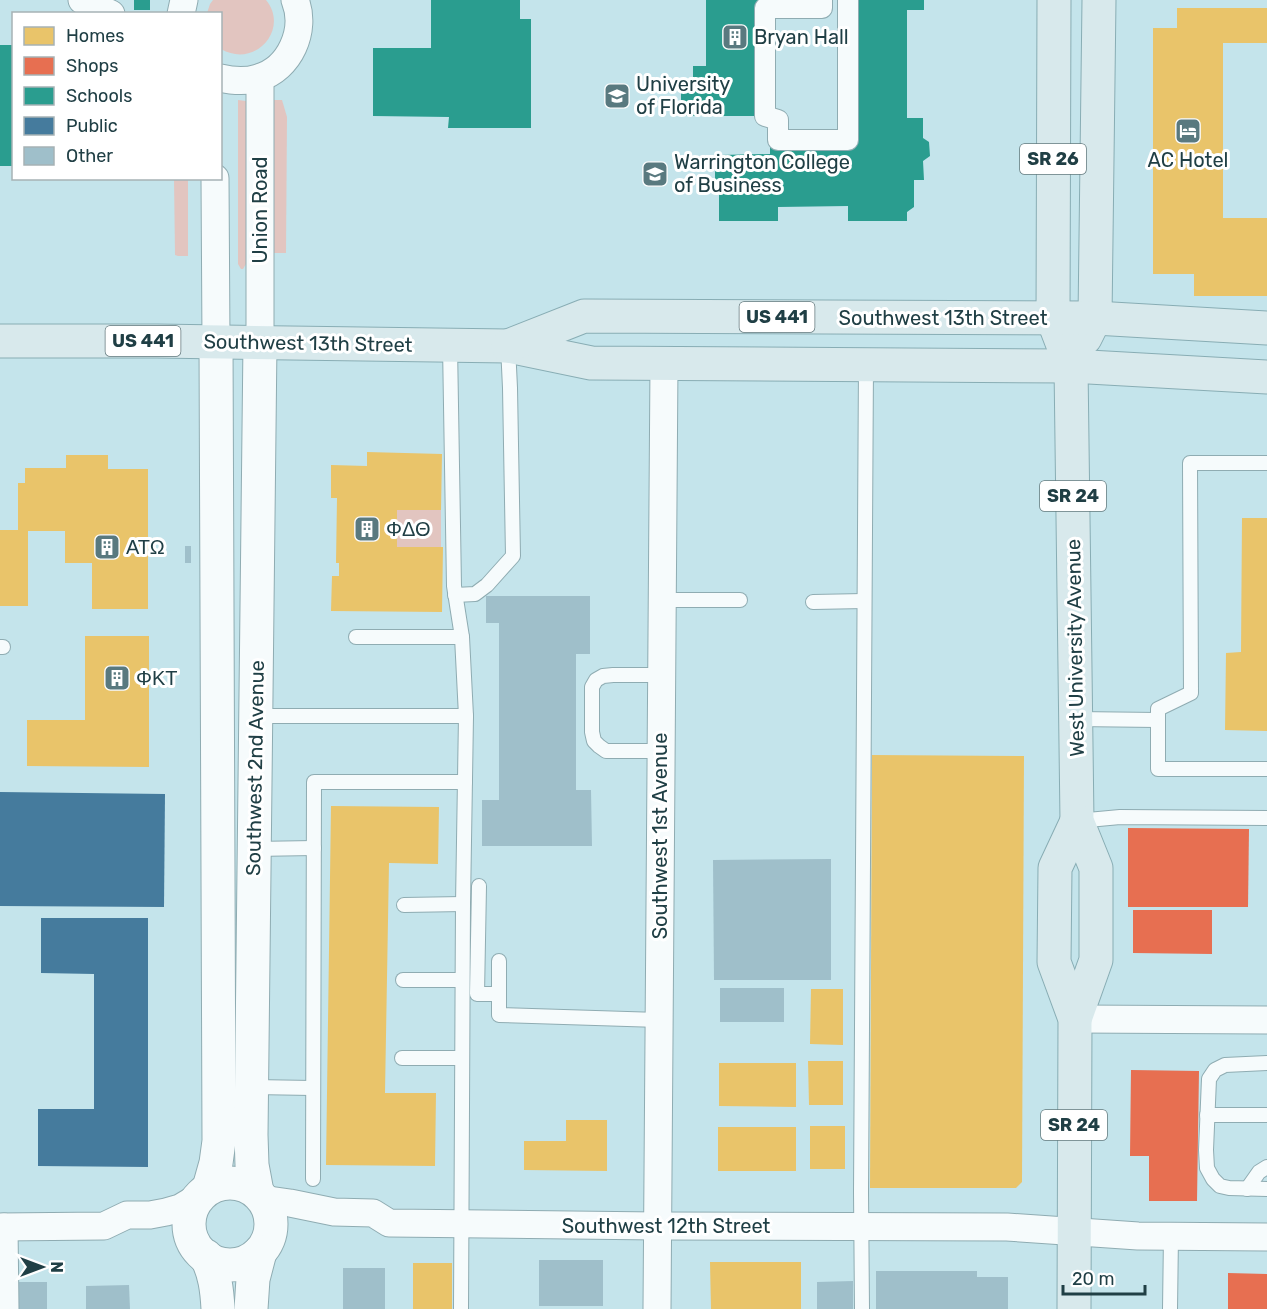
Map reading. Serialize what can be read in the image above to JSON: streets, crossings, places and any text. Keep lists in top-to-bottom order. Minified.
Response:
{"streets":{"main road":["SR 26","US 441","Southwest 13th Street","SR 24","West University Avenue"],"street":["Union Road","Southwest 2nd Avenue","Southwest 1st Avenue","Southwest 12th Street"]},"crossings":[["Union Road","Southwest 13th Street"],["Union Road","Southwest 2nd Avenue"],["US 441","Southwest 13th Street"],["US 441","West University Avenue"],["Southwest 13th Street","West University Avenue"],["Southwest 13th Street","Southwest 2nd Avenue"],["Southwest 13th Street","Southwest 1st Avenue"],["West University Avenue","Southwest 12th Street"],["Southwest 2nd Avenue","Southwest 12th Street"],["Southwest 1st Avenue","Southwest 12th Street"]],"places":{"building":["Bryan Hall","ΦΔΘ","ΑΤΩ","ΦΚΤ"],"school or university":["University of Florida","Warrington College of Business"],"hotel":["AC Hotel"]},"legend":["Homes","Shops","Schools","Public","Other"],"scale_bar":"20 m","north":"right"}
